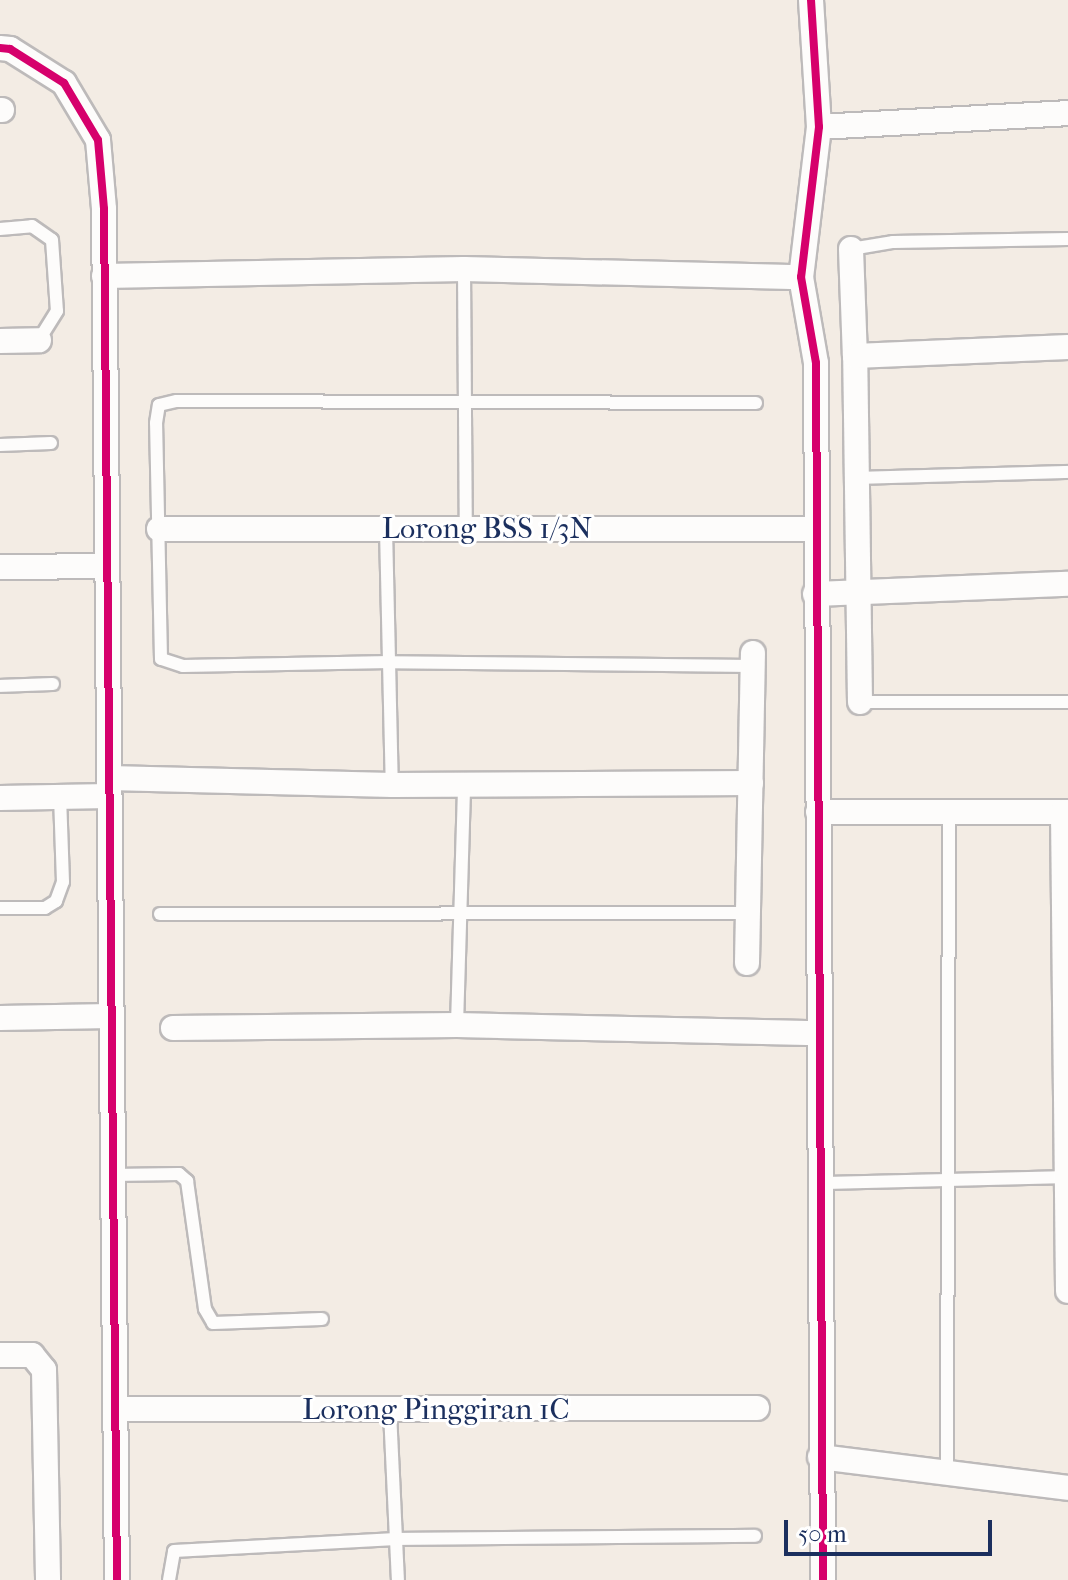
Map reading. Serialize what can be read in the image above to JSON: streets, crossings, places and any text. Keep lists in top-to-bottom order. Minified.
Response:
{"streets":{"street":["Lorong BSS 1/3N","Lorong Pinggiran 1C"]},"scale_bar":"50 m"}
